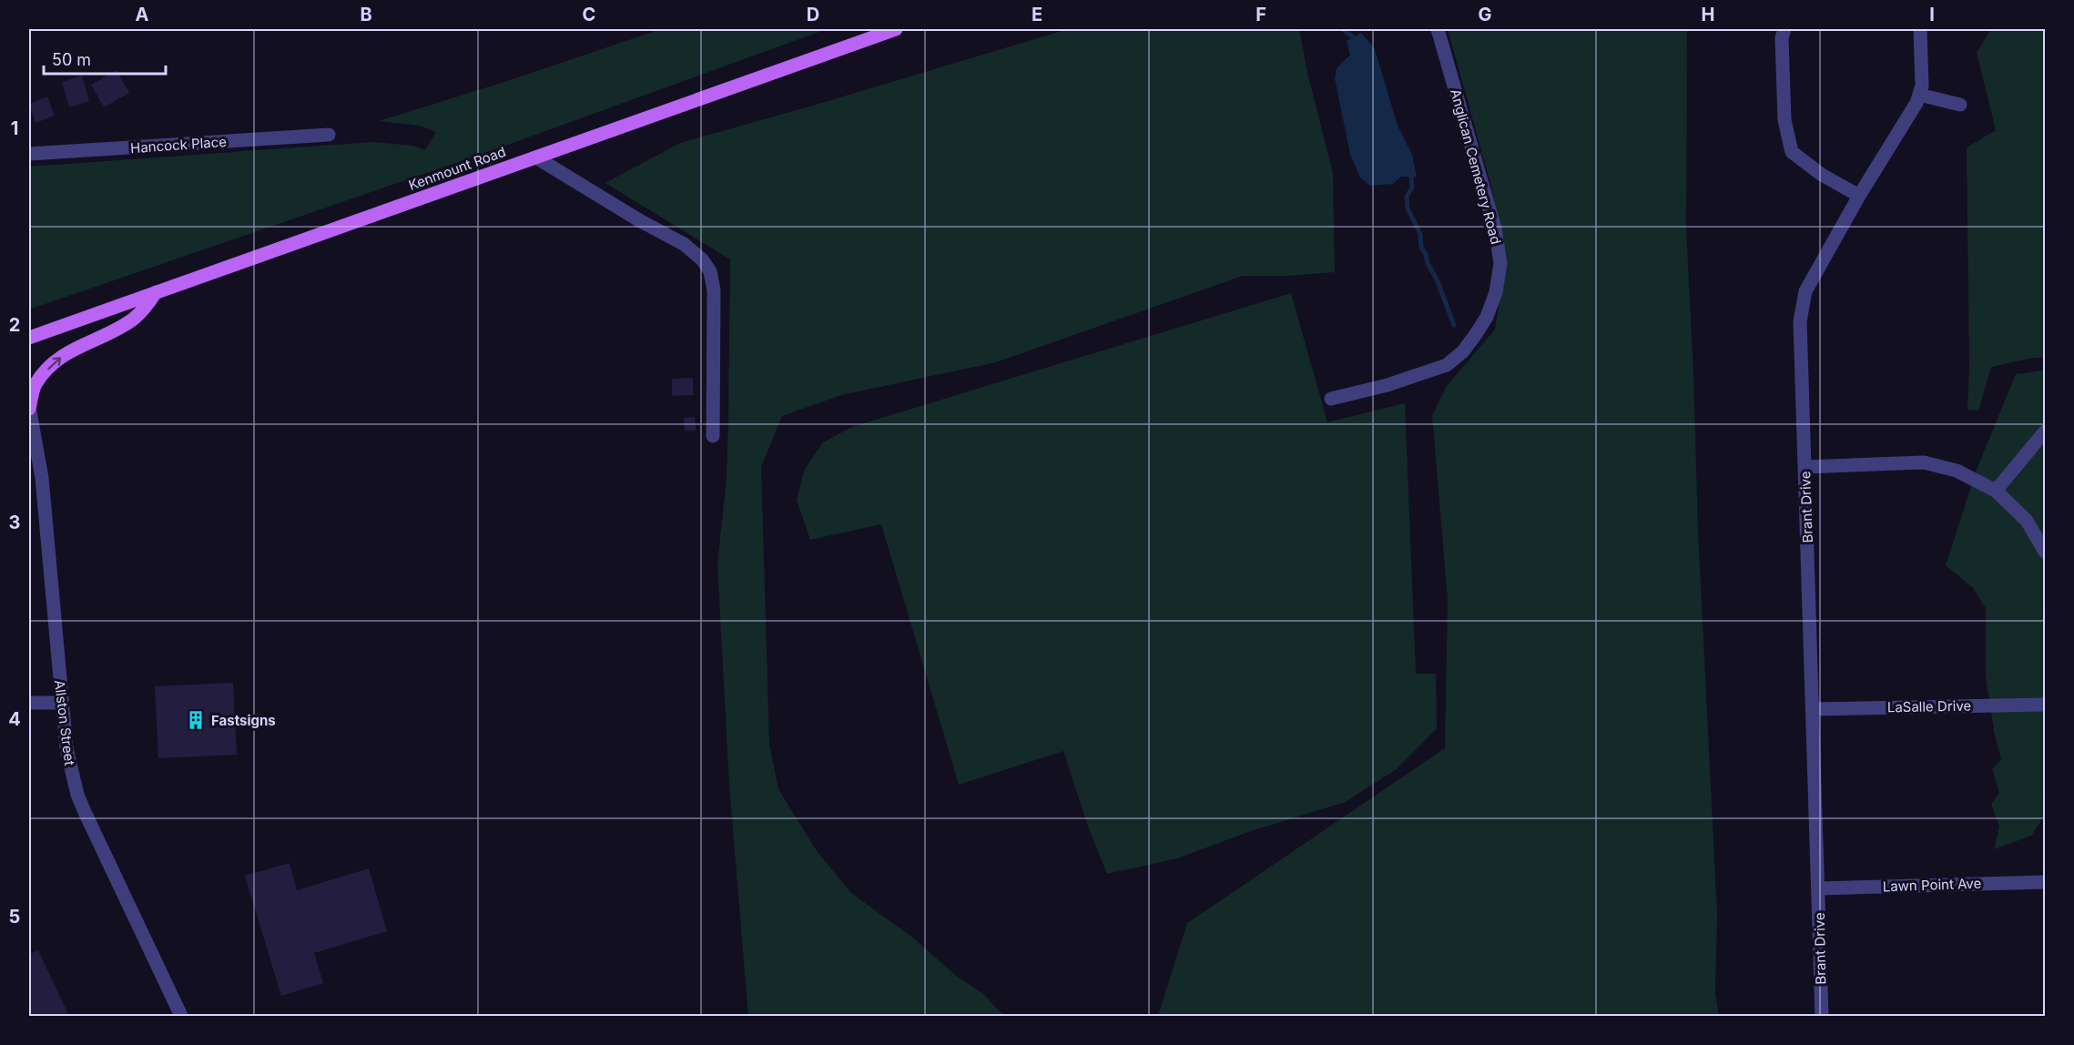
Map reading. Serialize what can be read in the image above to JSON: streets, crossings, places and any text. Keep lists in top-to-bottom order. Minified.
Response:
{"streets":{"main road":["Kenmount Road"],"street":["Hancock Place","Anglican Cemetery Road","Brant Drive","LaSalle Drive","Allston Street","Lawn Point Ave"]},"crossings":[["Brant Drive","LaSalle Drive"],["Brant Drive","Lawn Point Ave"]],"places":{"building":["Fastsigns"]},"scale_bar":"50 m","grid":{"columns":["A","B","C","D","E","F","G","H","I"],"rows":["1","2","3","4","5"]}}
